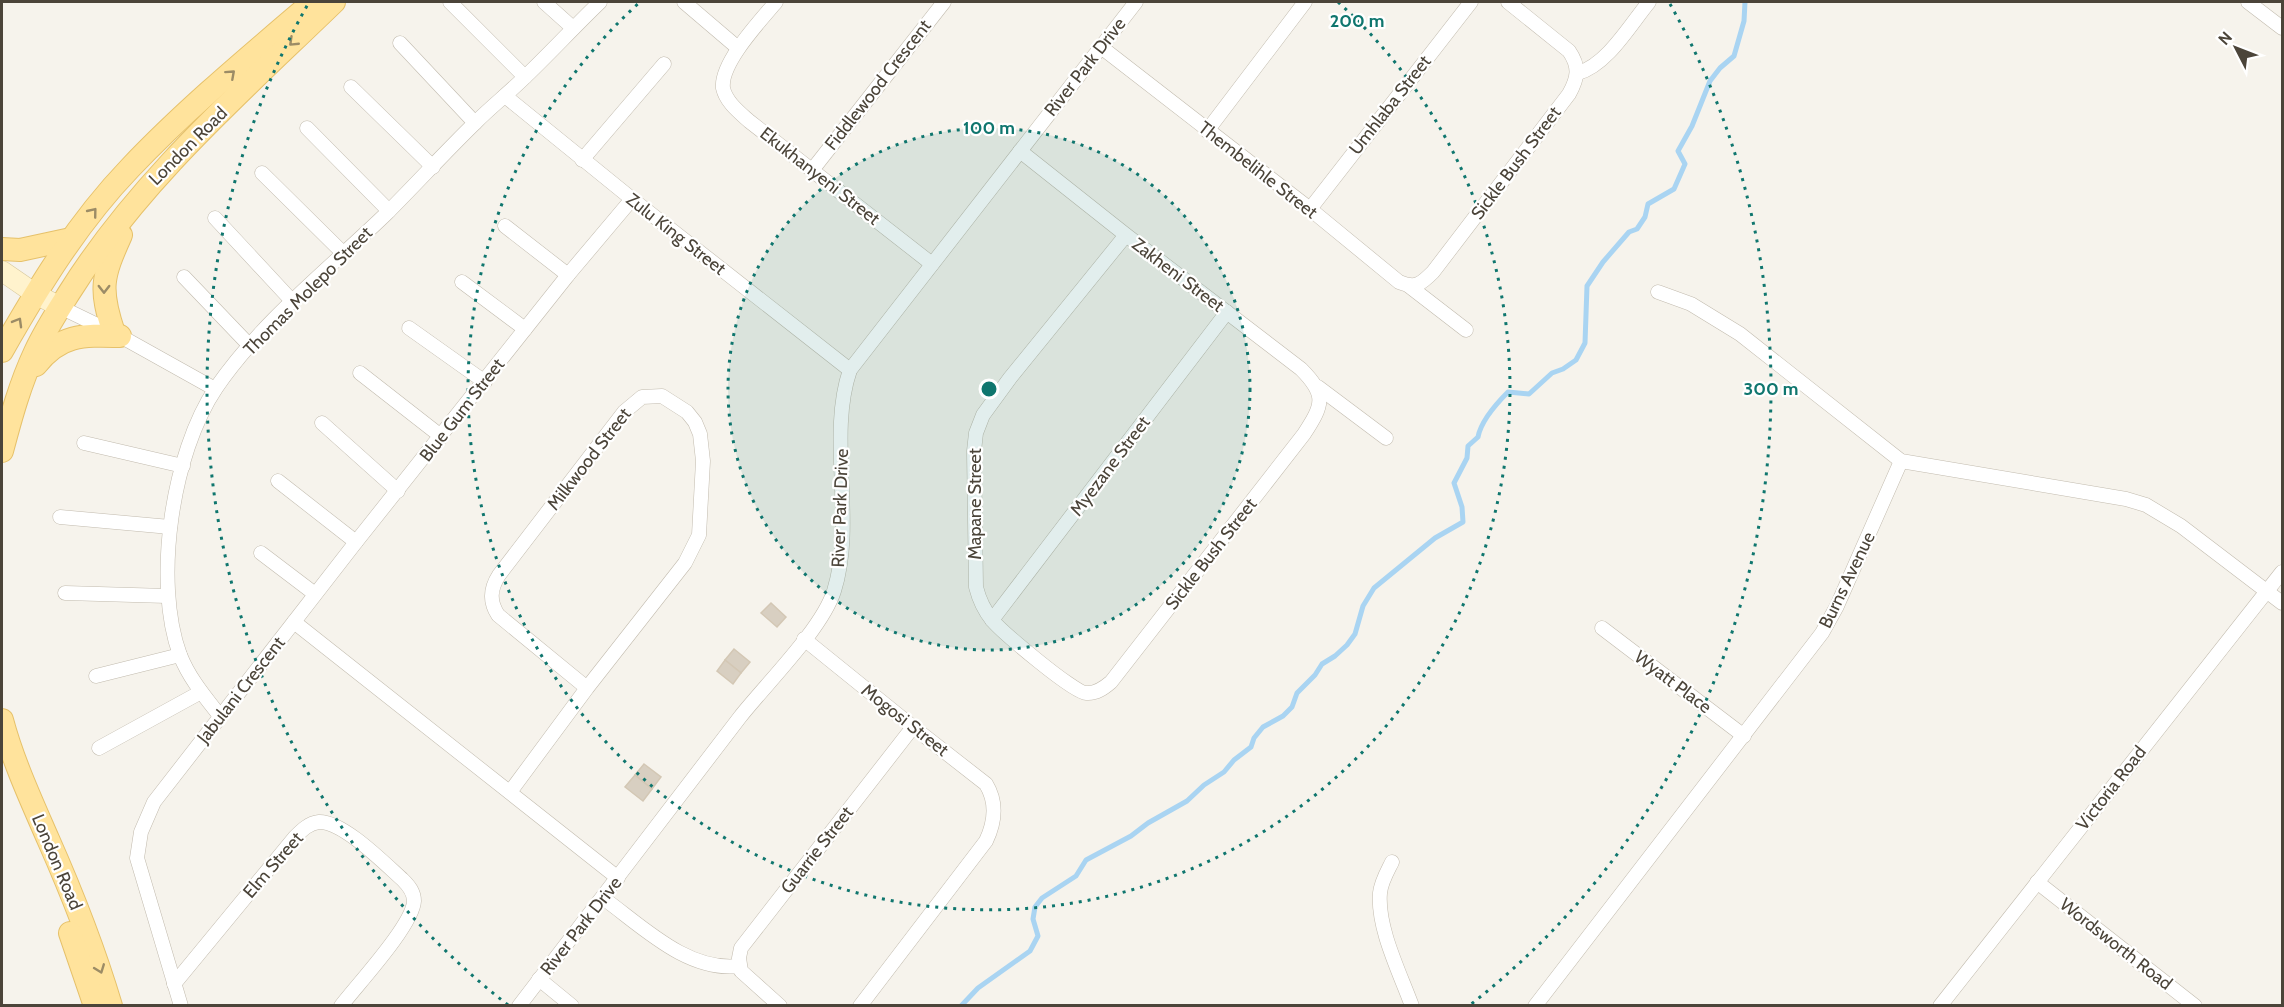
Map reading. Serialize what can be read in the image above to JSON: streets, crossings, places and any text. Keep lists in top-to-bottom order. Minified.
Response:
{"streets":{"main road":["London Road"],"street":["River Park Drive","Fiddlewood Crescent","Umhlaba Street","Sickle Bush Street","Thembelihle Street","Ekukhanyeni Street","Zulu King Street","Zakheni Street","Thomas Molepo Street","Blue Gum Street","Milkwood Street","Myezane Street","Mapane Street","Burns Avenue","Wyatt Place","Jabulani Crescent","Mogosi Street","Victoria Road","Guarrie Street","Elm Street","Wordsworth Road"]},"crossings":[["River Park Drive","Thembelihle Street"],["River Park Drive","Ekukhanyeni Street"],["River Park Drive","Zulu King Street"],["River Park Drive","Zakheni Street"],["River Park Drive","Jabulani Crescent"],["River Park Drive","Mogosi Street"],["Fiddlewood Crescent","Ekukhanyeni Street"],["Umhlaba Street","Thembelihle Street"],["Sickle Bush Street","Thembelihle Street"],["Sickle Bush Street","Zakheni Street"],["Sickle Bush Street","Mapane Street"],["Zulu King Street","Thomas Molepo Street"],["Zulu King Street","Blue Gum Street"],["Zakheni Street","Myezane Street"],["Zakheni Street","Mapane Street"],["Thomas Molepo Street","Jabulani Crescent"],["Blue Gum Street","Jabulani Crescent"],["Milkwood Street","Jabulani Crescent"],["Myezane Street","Mapane Street"],["Burns Avenue","Wyatt Place"],["Jabulani Crescent","Elm Street"],["Mogosi Street","Guarrie Street"],["Victoria Road","Wordsworth Road"]],"north":"top left","rings":["200 m","100 m","300 m"]}
